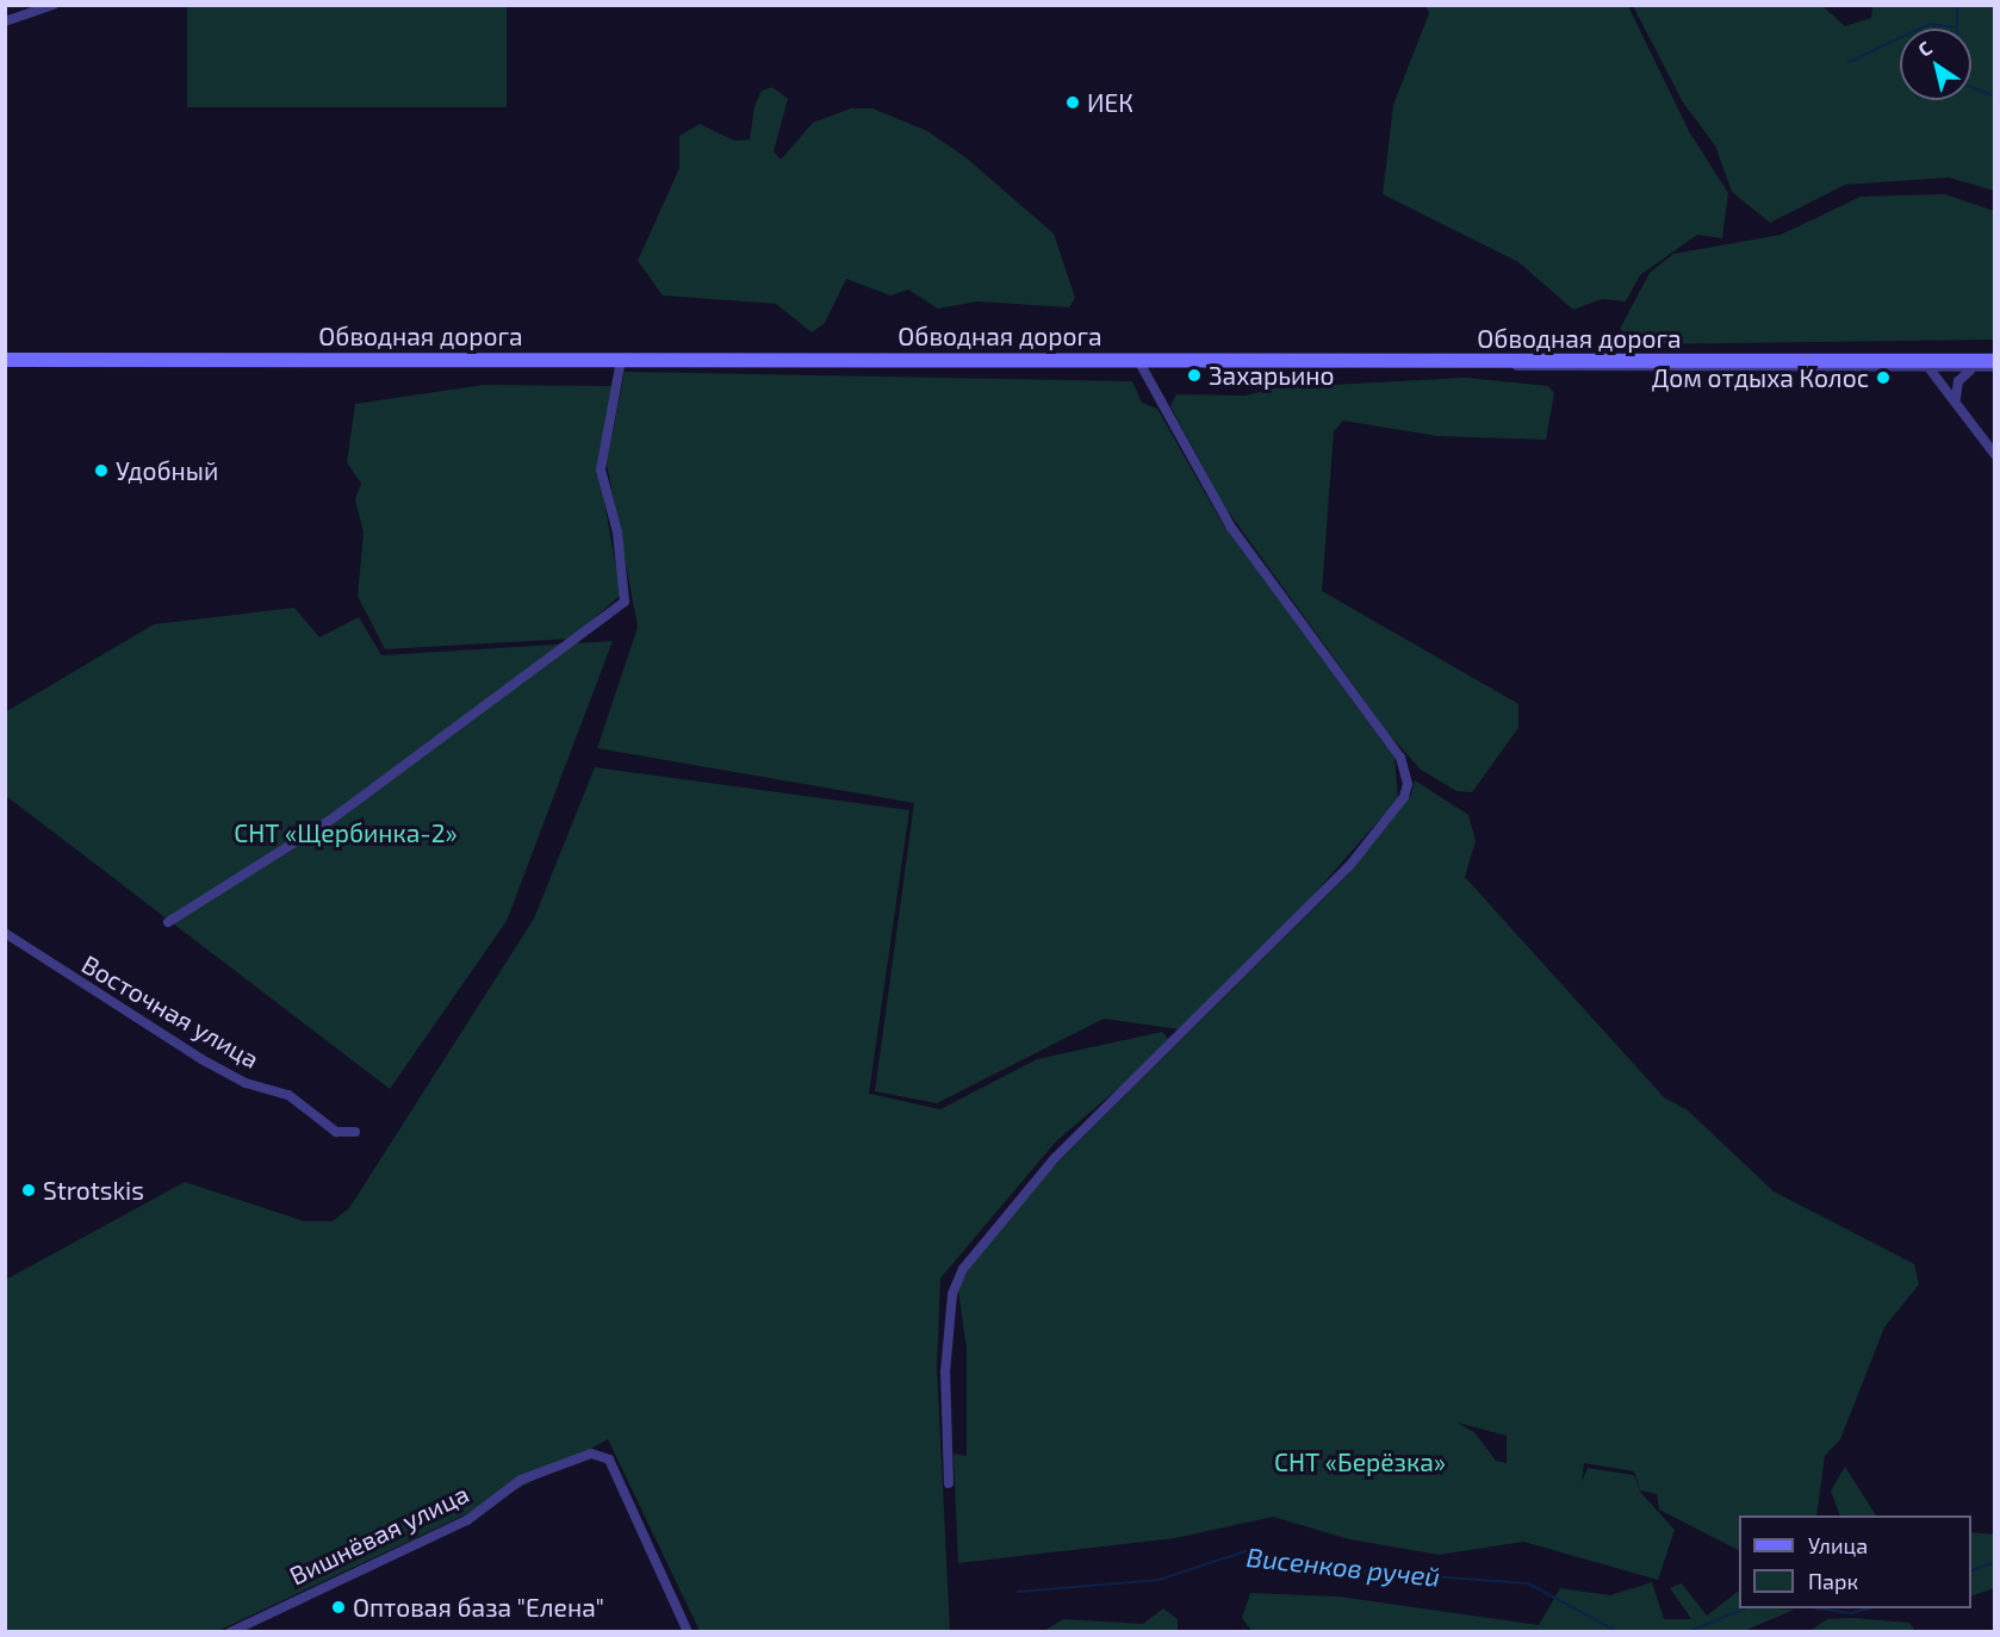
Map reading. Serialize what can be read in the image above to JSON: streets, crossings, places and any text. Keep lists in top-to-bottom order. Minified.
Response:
{"streets":{"main road":["Обводная дорога"],"street":["Восточная улица","Вишнёвая улица"]},"water":["Висенков ручей"],"parks":["СНТ «Щербинка-2»","СНТ «Берёзка»"],"places":["ИЕК","Захарьино","Дом отдыха Колос","Удобный","Strotskis","Оптовая база \"Елена\""],"legend":["Улица","Парк"],"north":"top left"}
